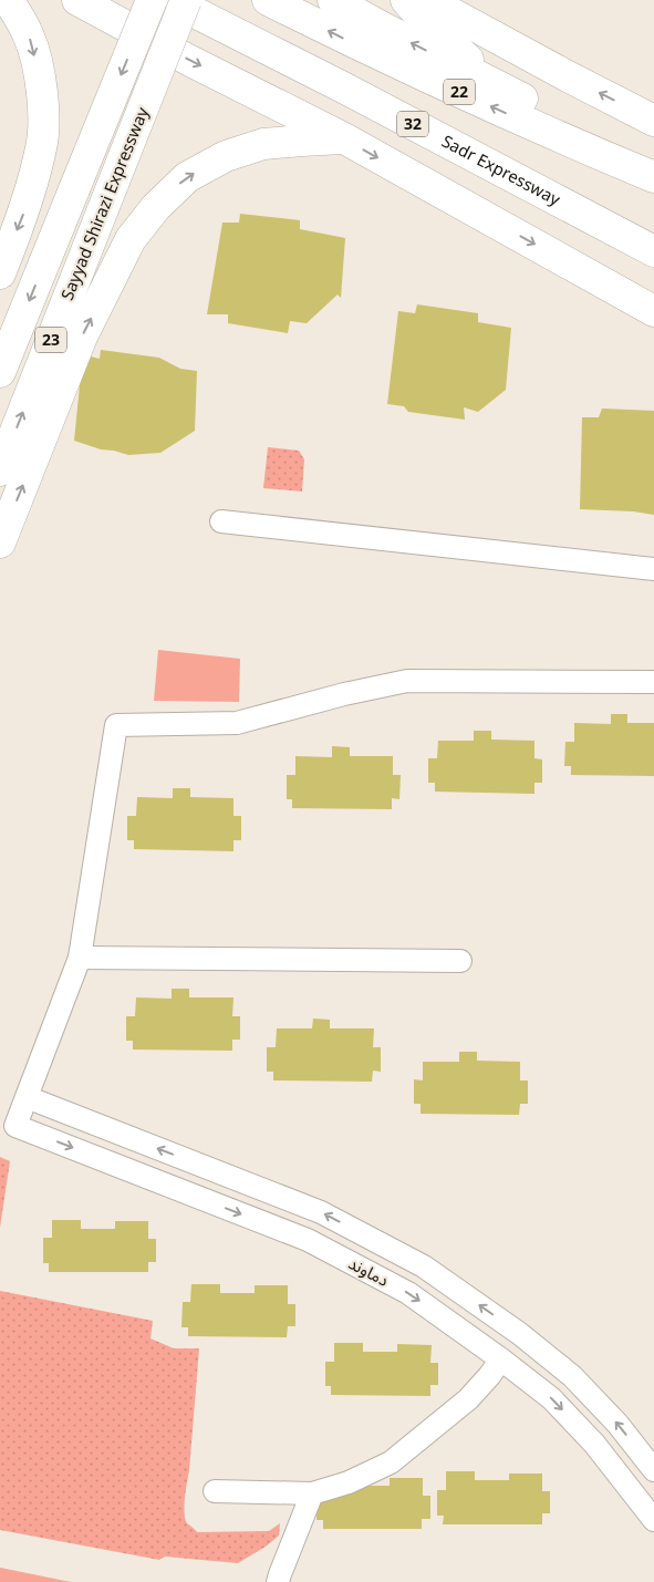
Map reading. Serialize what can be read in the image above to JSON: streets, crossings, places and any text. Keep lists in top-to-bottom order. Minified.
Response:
{"streets":{"highway":["22","32","Sadr Expressway","Sayyad Shirazi Expressway","23"],"street":["دماوند"]}}
